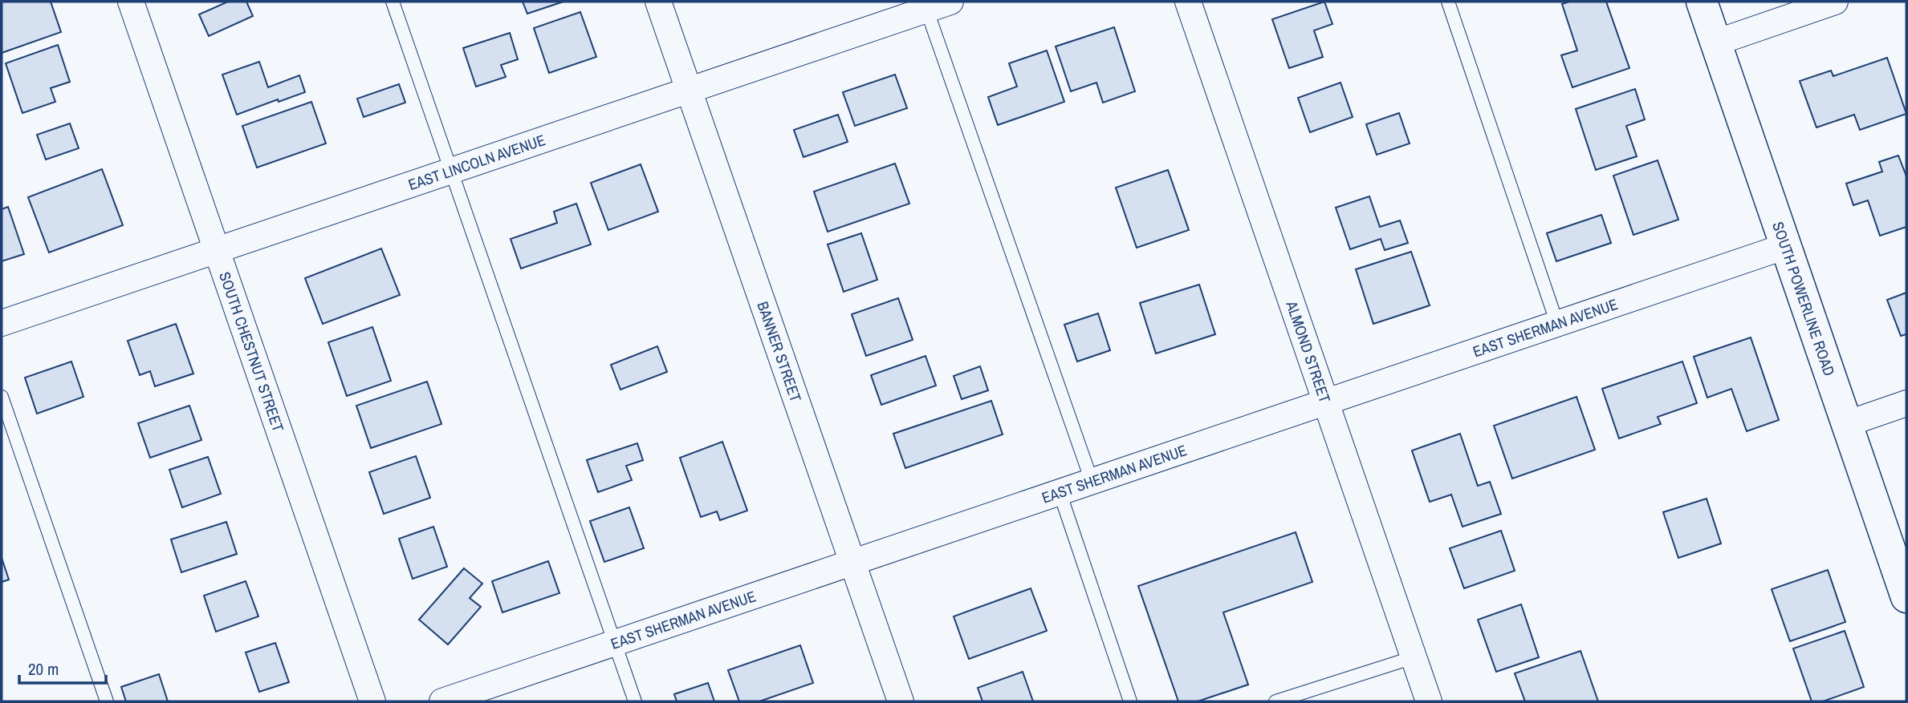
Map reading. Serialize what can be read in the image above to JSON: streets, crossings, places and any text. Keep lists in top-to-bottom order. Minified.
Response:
{"streets":{"street":["EAST LINCOLN AVENUE","SOUTH POWERLINE ROAD","EAST SHERMAN AVENUE","SOUTH CHESTNUT STREET","BANNER STREET","ALMOND STREET"]},"crossings":[["EAST LINCOLN AVENUE","SOUTH CHESTNUT STREET"],["EAST LINCOLN AVENUE","BANNER STREET"],["SOUTH POWERLINE ROAD","EAST SHERMAN AVENUE"],["EAST SHERMAN AVENUE","BANNER STREET"],["EAST SHERMAN AVENUE","ALMOND STREET"]],"scale_bar":"20 m"}
